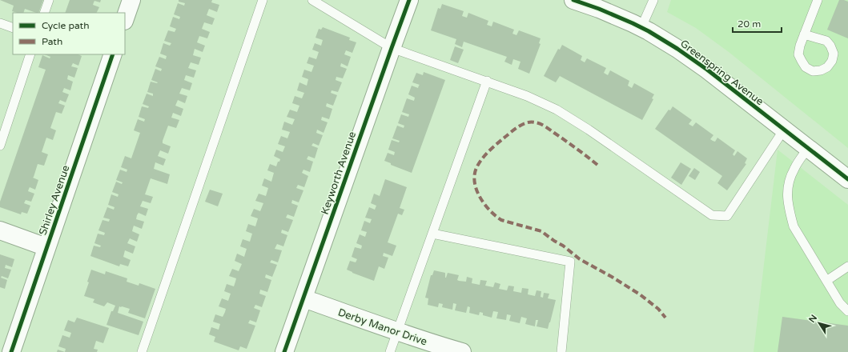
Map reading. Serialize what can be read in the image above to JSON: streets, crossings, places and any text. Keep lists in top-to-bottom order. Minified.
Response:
{"streets":{"street":["Greenspring Avenue","Keyworth Avenue","Shirley Avenue","Derby Manor Drive"]},"crossings":[["Keyworth Avenue","Derby Manor Drive"]],"legend":["Cycle path","Path"],"scale_bar":"20 m","north":"top left"}
